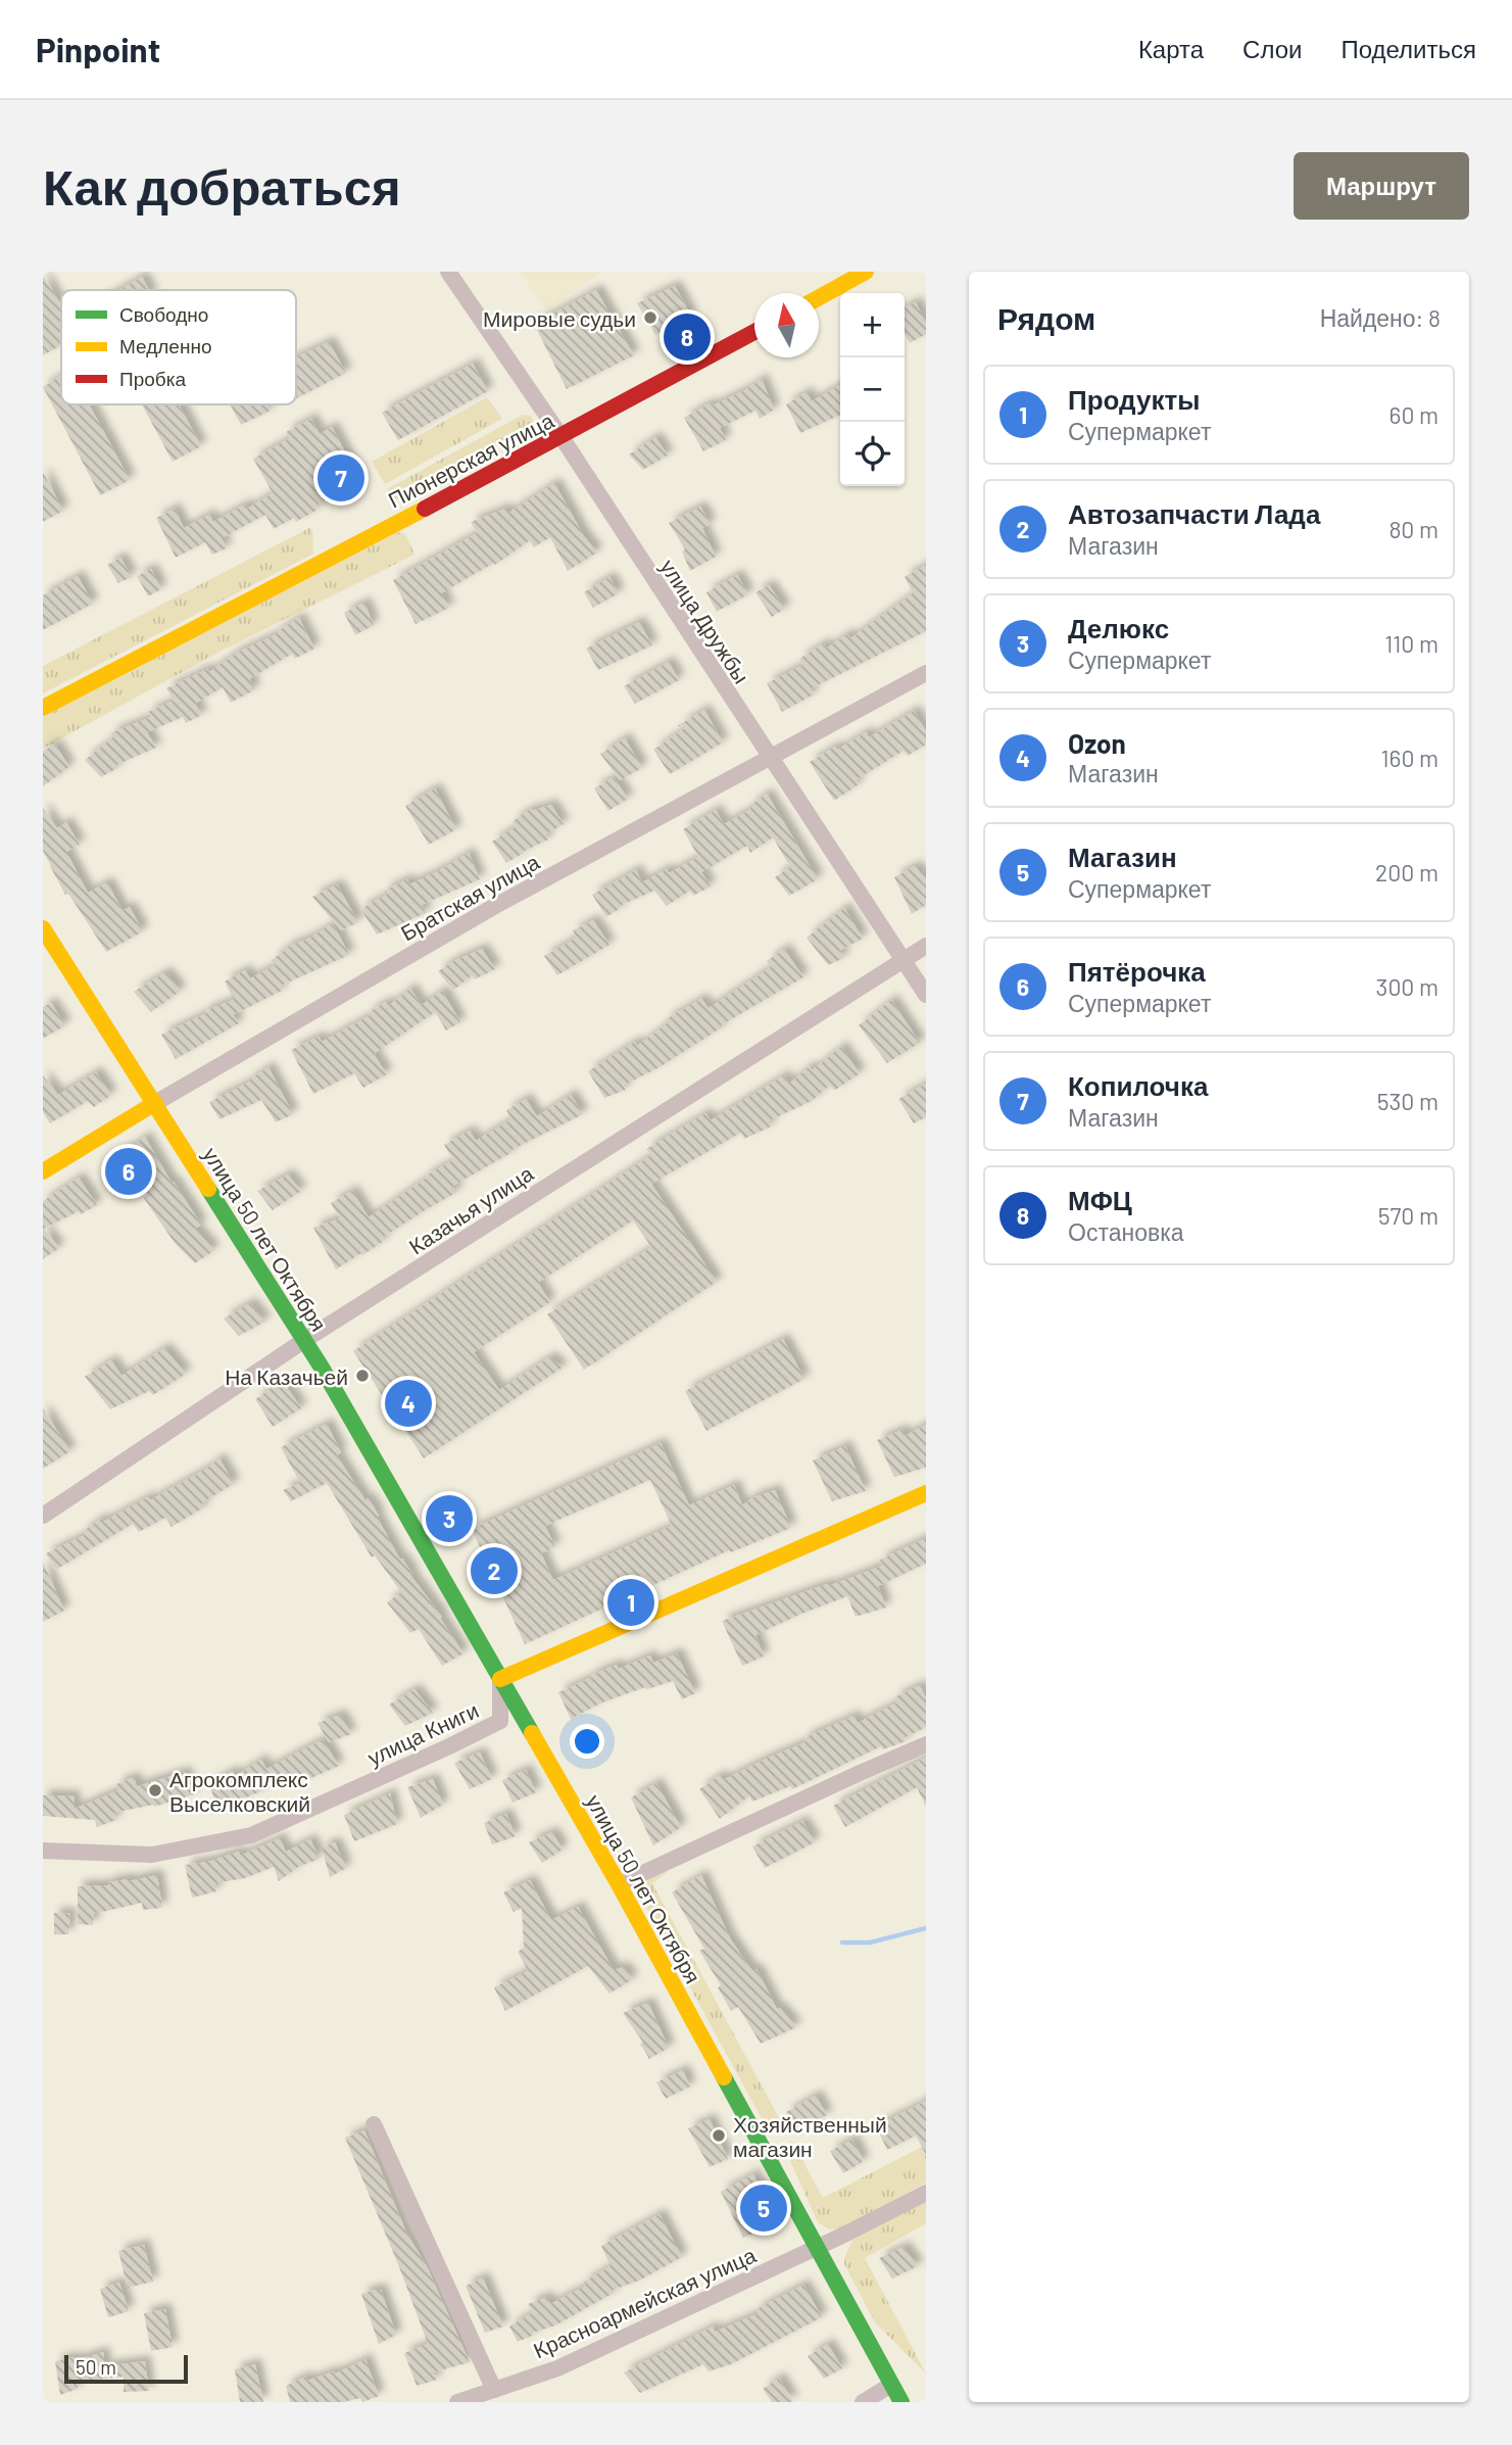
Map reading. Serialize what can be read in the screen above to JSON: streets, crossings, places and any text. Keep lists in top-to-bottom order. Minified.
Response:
{"streets":{"main road":["Пионерская улица","Братская улица","улица 50 лет Октября"],"street":["улица Дружбы","Казачья улица","улица Книги","Красноармейская улица"]},"crossings":[["Пионерская улица","улица Дружбы"],["улица Дружбы","Братская улица"],["улица Дружбы","Казачья улица"],["Братская улица","улица 50 лет Октября"],["Казачья улица","улица 50 лет Октября"],["улица 50 лет Октября","улица Книги"],["улица 50 лет Октября","Красноармейская улица"]],"places":["Мировые судьи","На Казачьей","Агрокомплекс Выселковский","Хозяйственный магазин"],"legend":["Свободно","Медленно","Пробка"],"scale_bar":"50 m","north":"top","page":{"header":"Pinpoint","nav":["Карта","Слои","Поделиться"],"buttons":"Маршрут","title":"Как добраться","heading":["Рядом","Найдено: 8"],"map_buttons":["+","−"],"pins":["8","7","6","4","3","2","1","5"],"list":[{"mark":"1","name":"Продукты","note":"Супермаркет","value":"60 m"},{"mark":"2","name":"Автозапчасти Лада","note":"Магазин","value":"80 m"},{"mark":"3","name":"Делюкс","note":"Супермаркет","value":"110 m"},{"mark":"4","name":"Ozon","note":"Магазин","value":"160 m"},{"mark":"5","name":"Магазин","note":"Супермаркет","value":"200 m"},{"mark":"6","name":"Пятёрочка","note":"Супермаркет","value":"300 m"},{"mark":"7","name":"Копилочка","note":"Магазин","value":"530 m"},{"mark":"8","name":"МФЦ","note":"Остановка","value":"570 m"}],"scale":"50 m"}}
